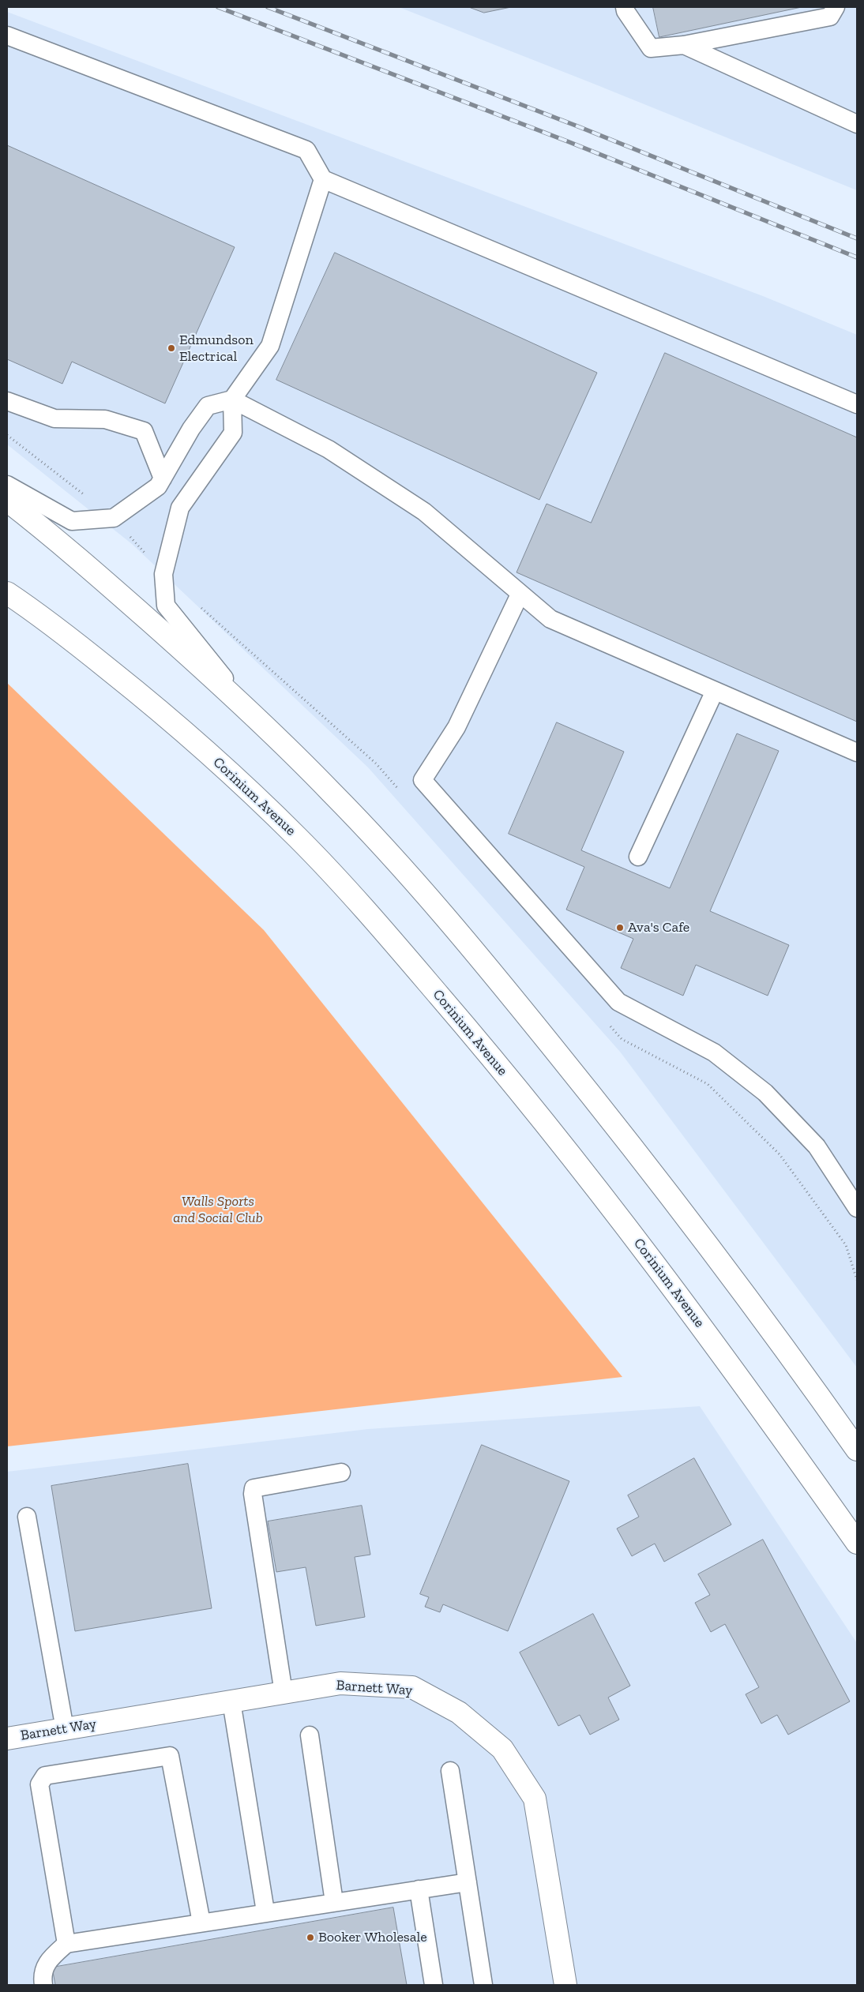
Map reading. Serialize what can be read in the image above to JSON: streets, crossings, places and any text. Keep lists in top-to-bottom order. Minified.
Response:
{"streets":{"main road":["Corinium Avenue","Barnett Way"]},"parks":["Walls Sports and Social Club"],"places":["Edmundson Electrical","Ava's Cafe","Booker Wholesale"]}
